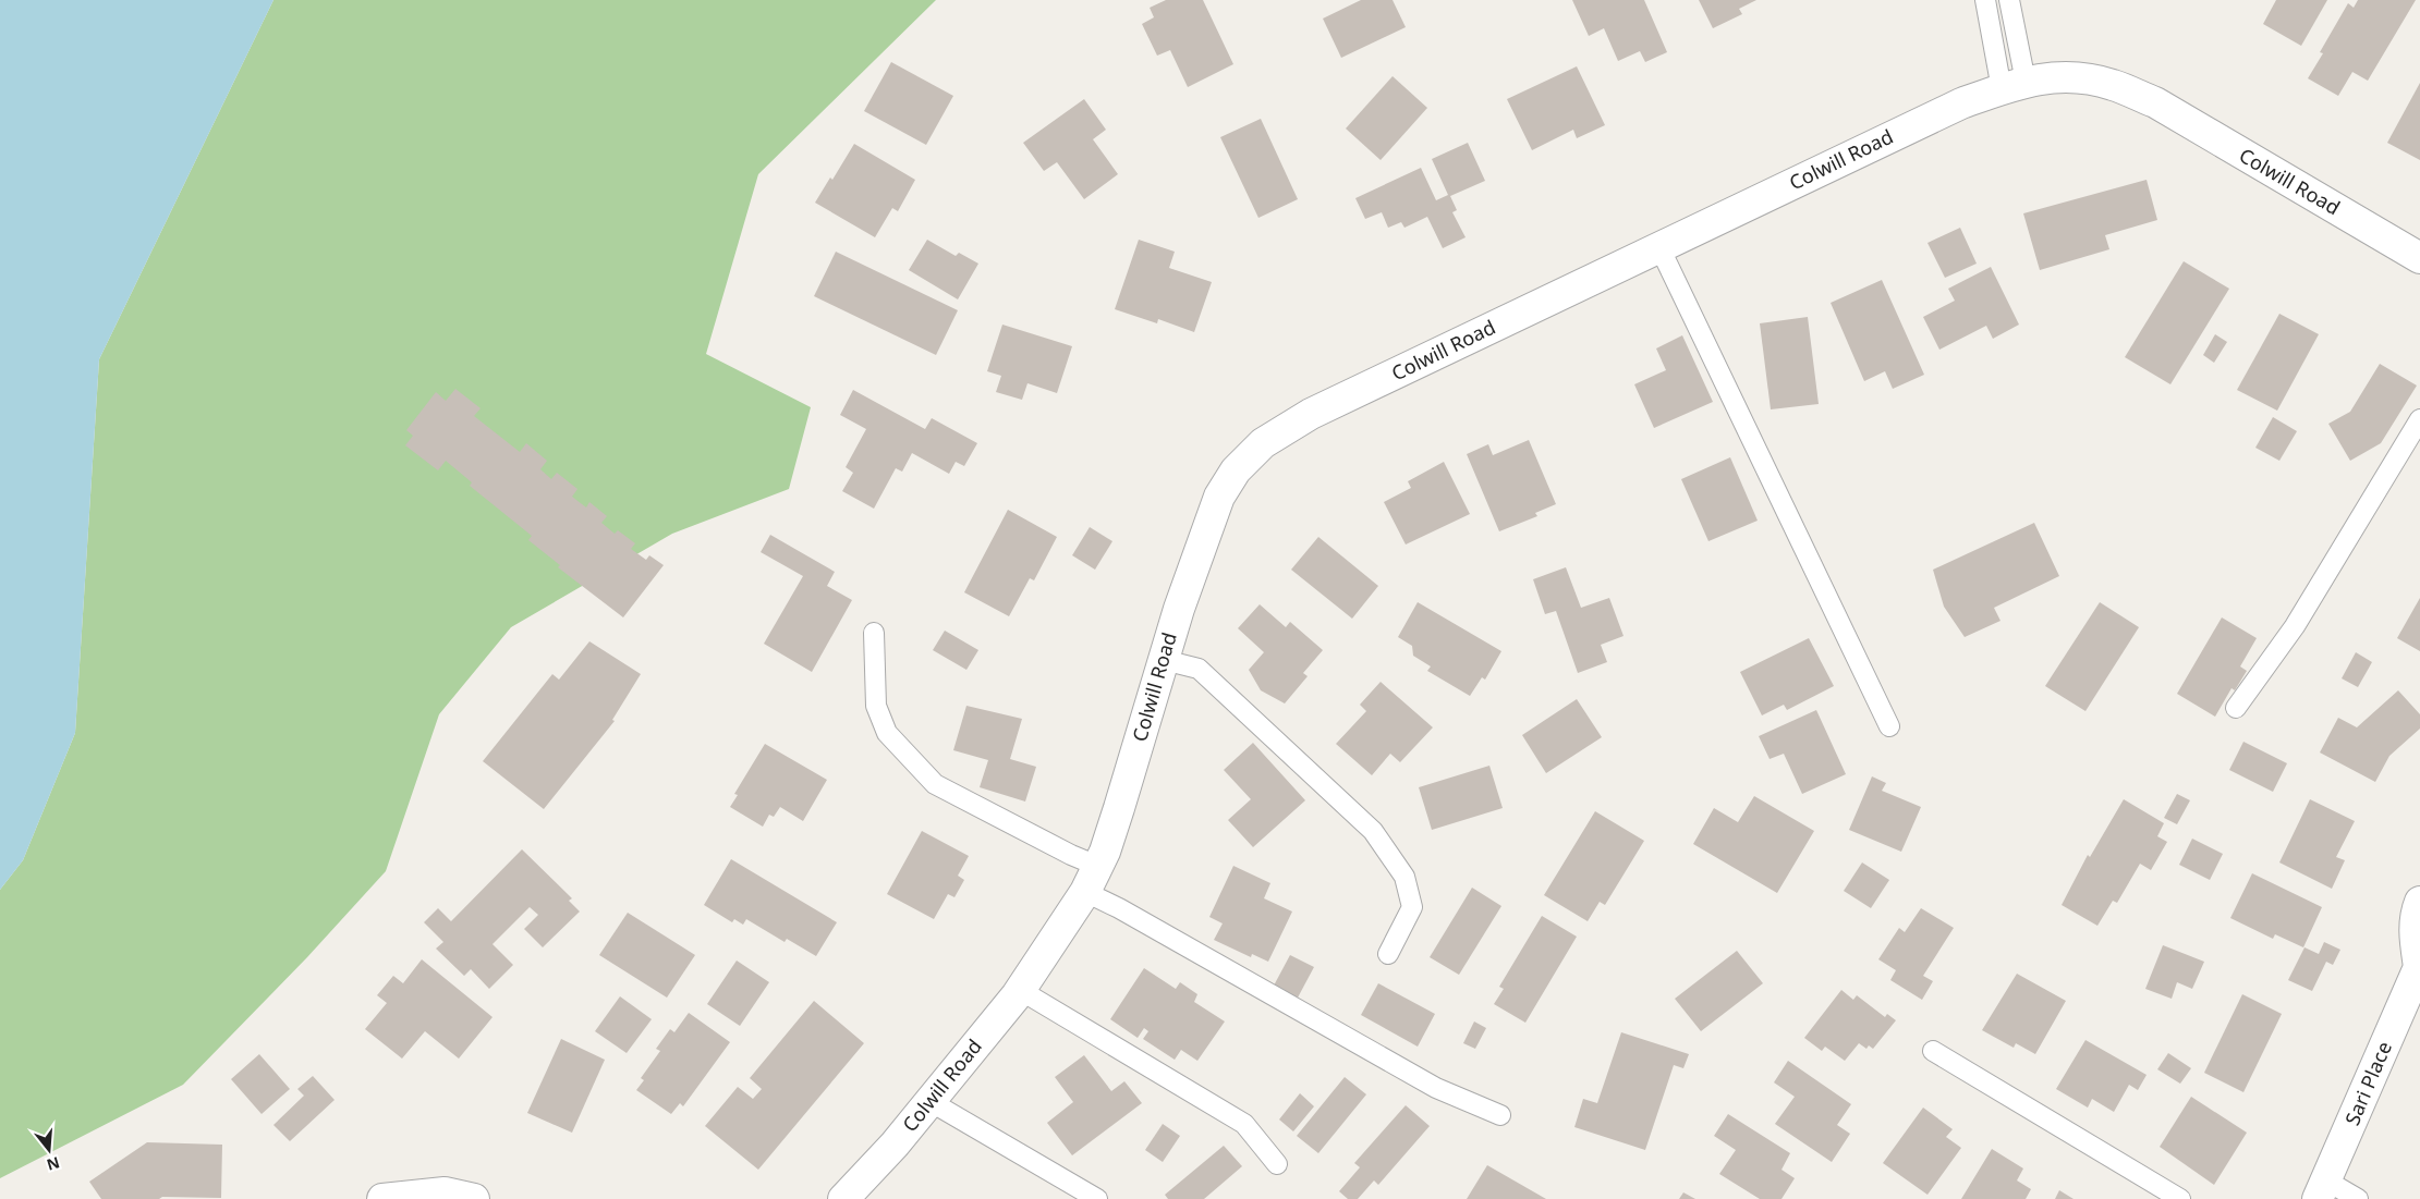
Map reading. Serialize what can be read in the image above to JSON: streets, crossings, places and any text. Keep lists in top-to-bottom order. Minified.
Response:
{"streets":{"street":["Colwill Road","Sari Place"]},"north":"bottom"}
